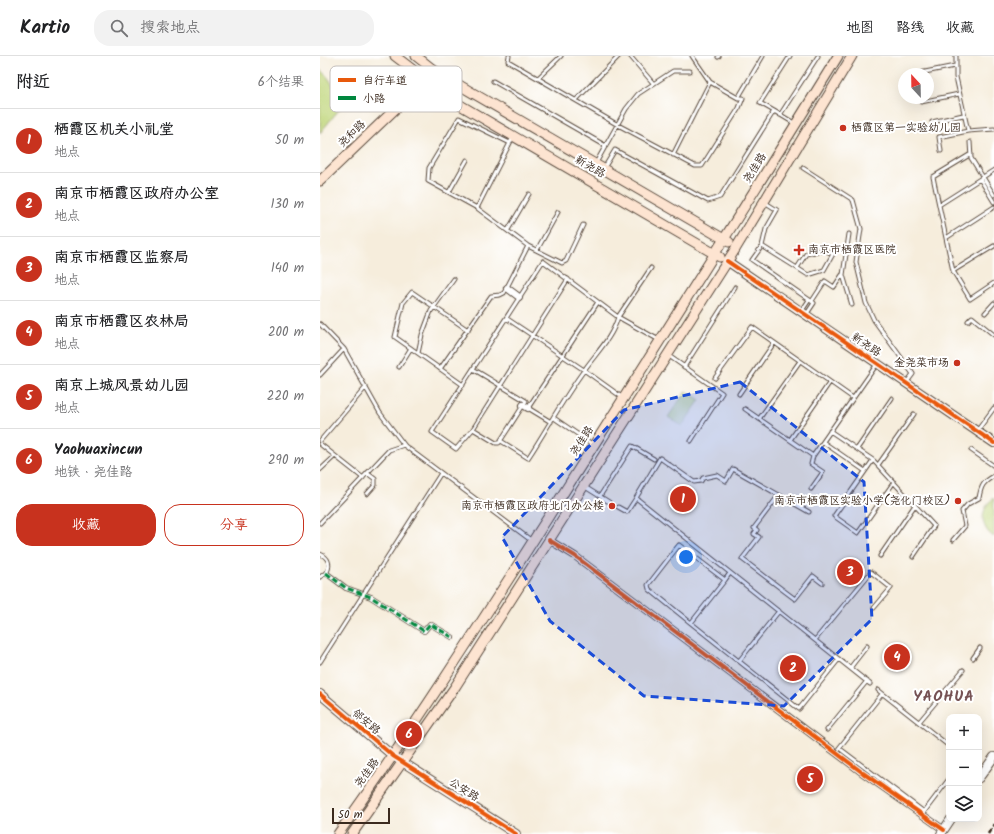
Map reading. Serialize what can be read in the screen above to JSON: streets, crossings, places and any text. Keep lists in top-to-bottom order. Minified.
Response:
{"streets":{"main road":["尧和路","新尧路","尧佳路"],"street":["邻安路","公安路"]},"crossings":[["新尧路","尧佳路"],["尧佳路","邻安路"],["尧佳路","公安路"],["邻安路","公安路"]],"districts":["YAOHUA"],"places":{"other":["栖霞区第一实验幼儿园","金尧菜市场","南京市栖霞区实验小学(尧化门校区)","南京市栖霞区政府北门办公楼"],"health":["南京市栖霞区医院"]},"legend":["自行车道","小路"],"scale_bar":"50 m","north":"top","page":{"header":"Kartio","search":"搜索地点","nav":["地图","路线","收藏"],"heading":["附近","6个结果"],"list":[{"mark":"1","name":"栖霞区机关小礼堂","note":"地点","value":"50 m"},{"mark":"2","name":"南京市栖霞区政府办公室","note":"地点","value":"130 m"},{"mark":"3","name":"南京市栖霞区监察局","note":"地点","value":"140 m"},{"mark":"4","name":"南京市栖霞区农林局","note":"地点","value":"200 m"},{"mark":"5","name":"南京上城风景幼儿园","note":"地点","value":"220 m"},{"mark":"6","name":"Yaohuaxincun","note":"地铁 · 尧佳路","value":"290 m"}],"pins":["1","3","4","2","6","5"],"buttons":["收藏","分享"],"map_buttons":["+","−"],"scale":"50 m"}}
